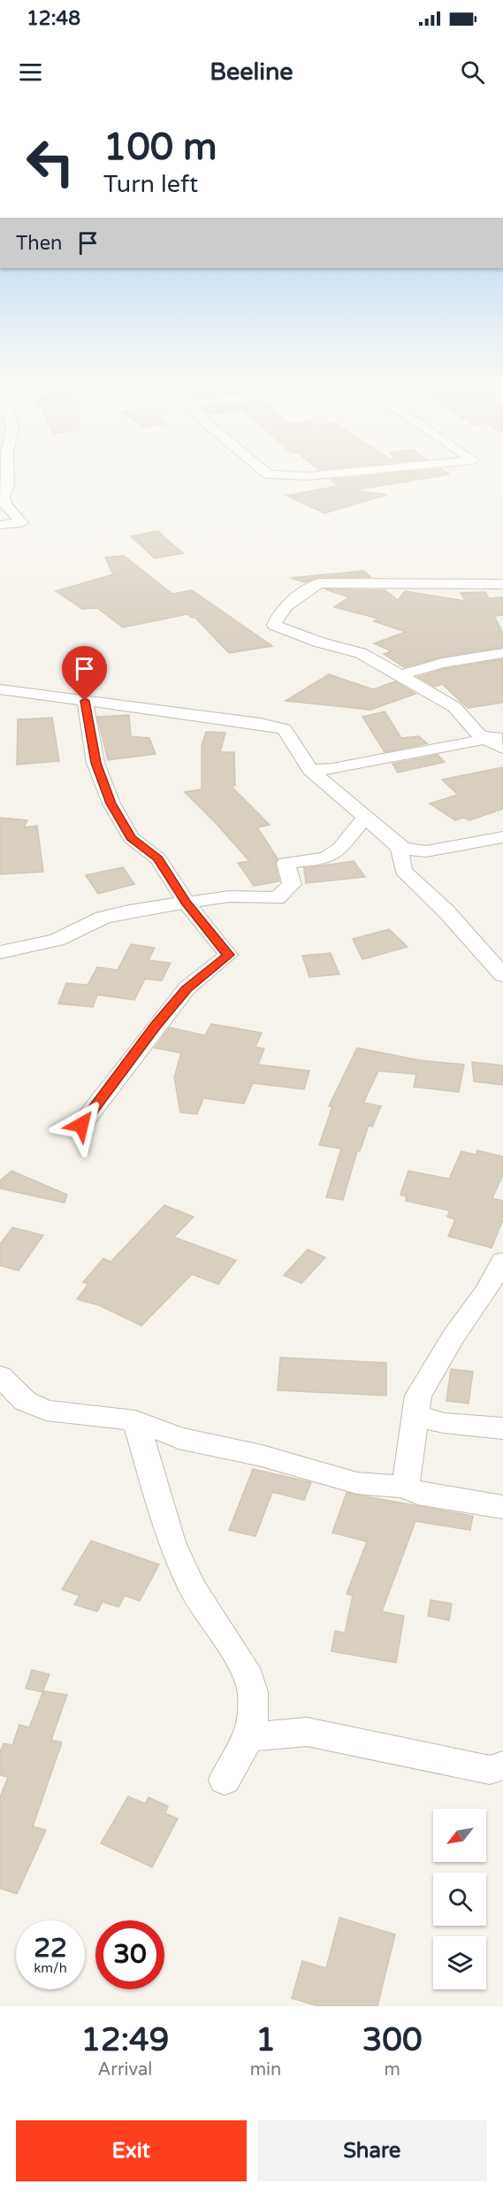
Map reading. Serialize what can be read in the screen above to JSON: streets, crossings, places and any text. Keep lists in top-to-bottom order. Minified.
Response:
{"north":"bottom left","page":{"status":"12:48","header":"Beeline","turn":["100 m","Turn left"],"then":"Then","speed":"22 km/h","limit":"30","eta":["12:49","Arrival","1","min","300","m"],"buttons":["Exit","Share"]}}
